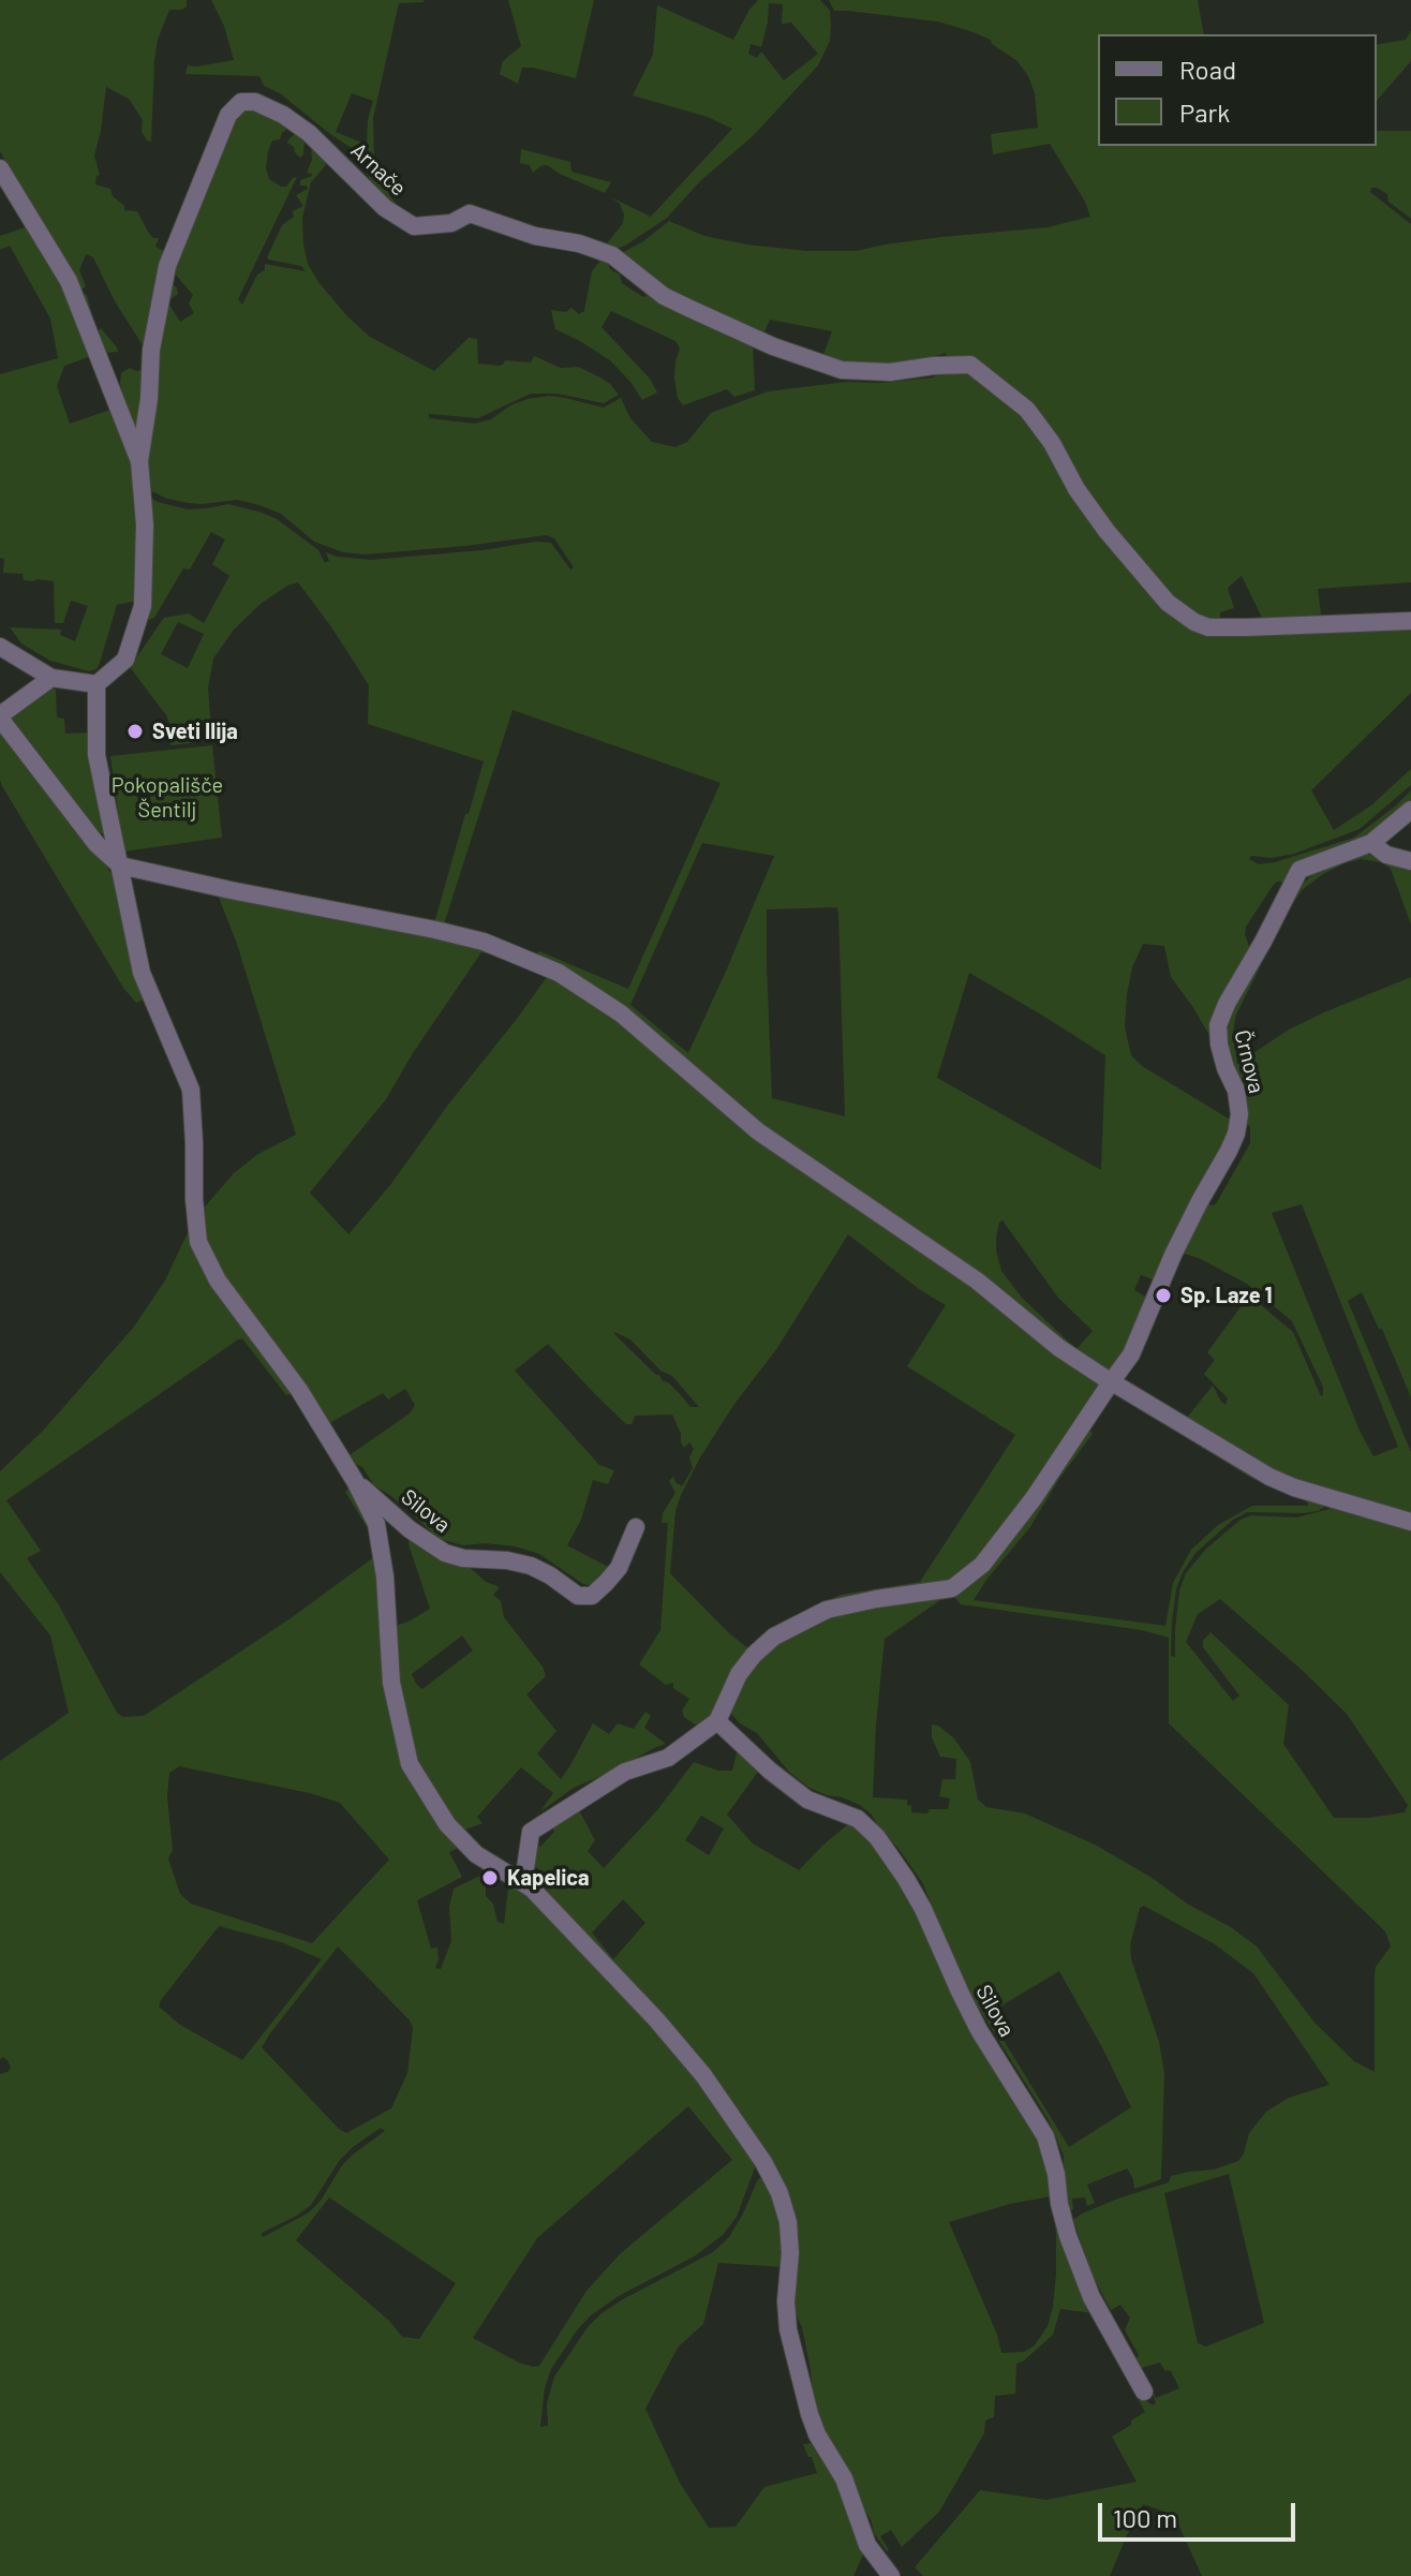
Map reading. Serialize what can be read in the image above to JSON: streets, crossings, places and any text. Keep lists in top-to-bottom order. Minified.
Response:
{"streets":{"street":["Arnače","Črnova","Silova"]},"parks":["Pokopališče Šentilj"],"places":["Sveti Ilija","Sp. Laze 1","Kapelica"],"legend":["Road","Park"],"scale_bar":"100 m"}
